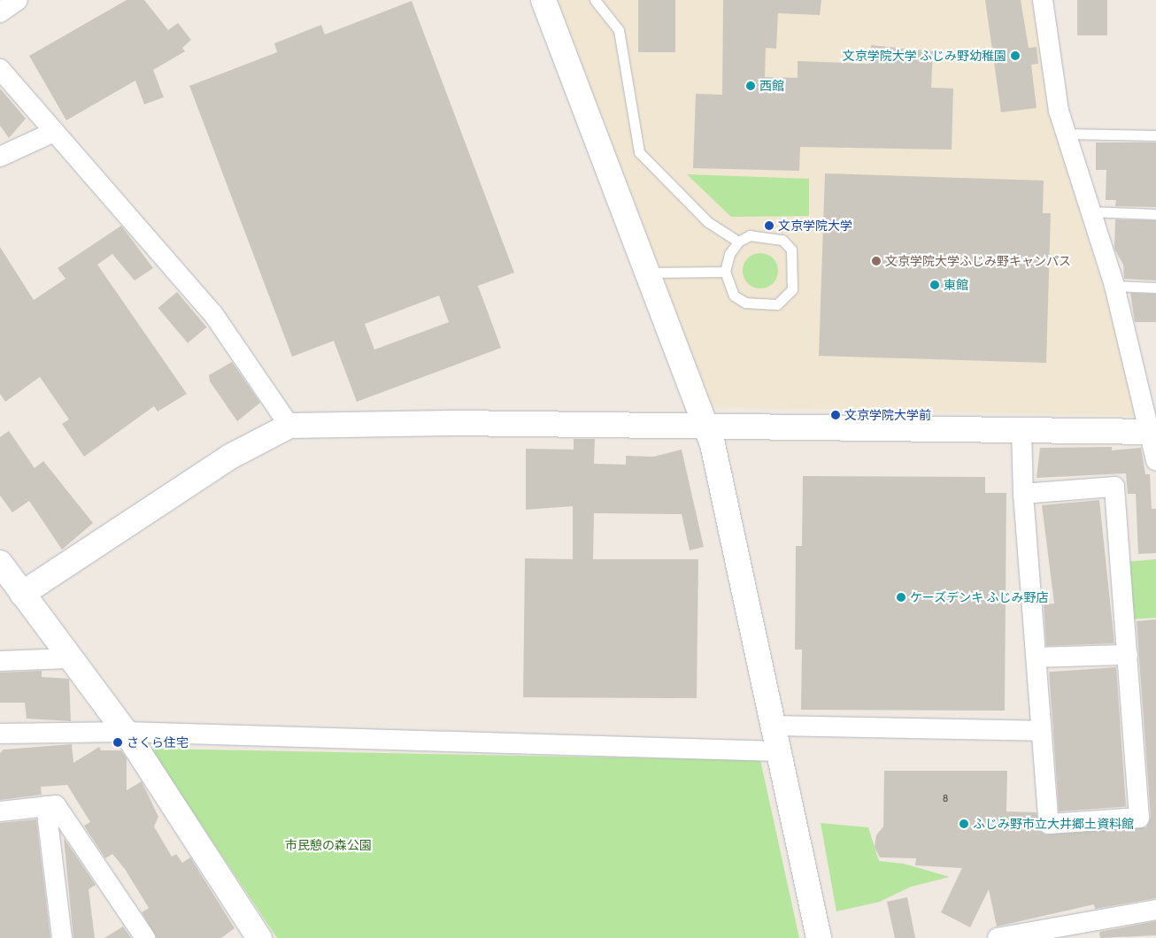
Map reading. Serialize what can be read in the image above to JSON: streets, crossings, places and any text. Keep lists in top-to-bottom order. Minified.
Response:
{"parks":["市民憩の森公園"],"places":["文京学院大学 ふじみ野幼稚園","西館","文京学院大学","文京学院大学ふじみ野キャンパス","東館","文京学院大学前","ケーズデンキ ふじみ野店","さくら住宅","ふじみ野市立大井郷土資料館"],"house_numbers":["8"]}
